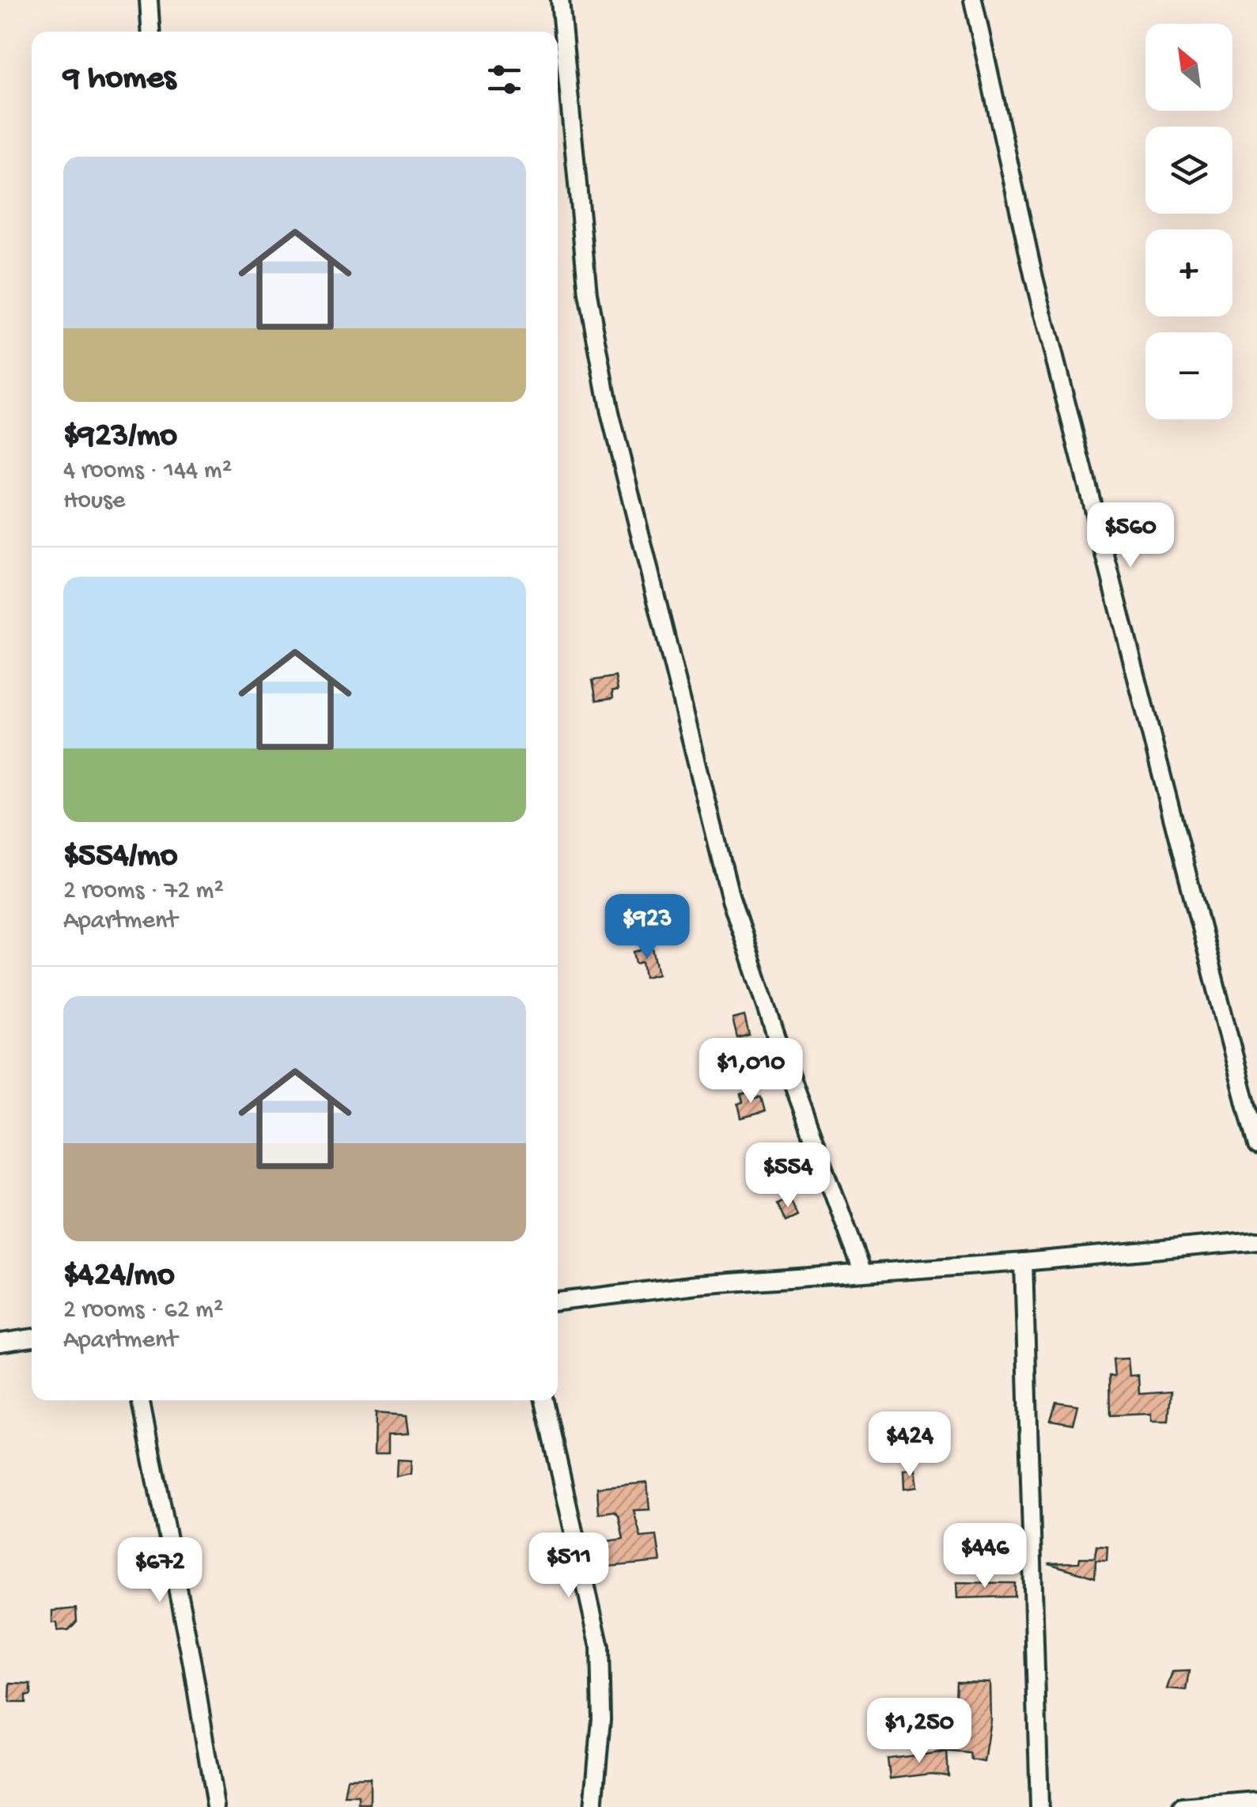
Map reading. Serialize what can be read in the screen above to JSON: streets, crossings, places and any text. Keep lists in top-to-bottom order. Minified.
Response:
{"north":"top left","page":{"map_buttons":["+","−"],"heading":"9 homes","list":[{"name":"$923/mo","note":"4 rooms · 144 m² · House"},{"name":"$554/mo","note":"2 rooms · 72 m² · Apartment"},{"name":"$424/mo","note":"2 rooms · 62 m² · Apartment"}],"price":["$560","$923","$1,010","$554","$424","$446","$511","$672","$1,250"]}}
